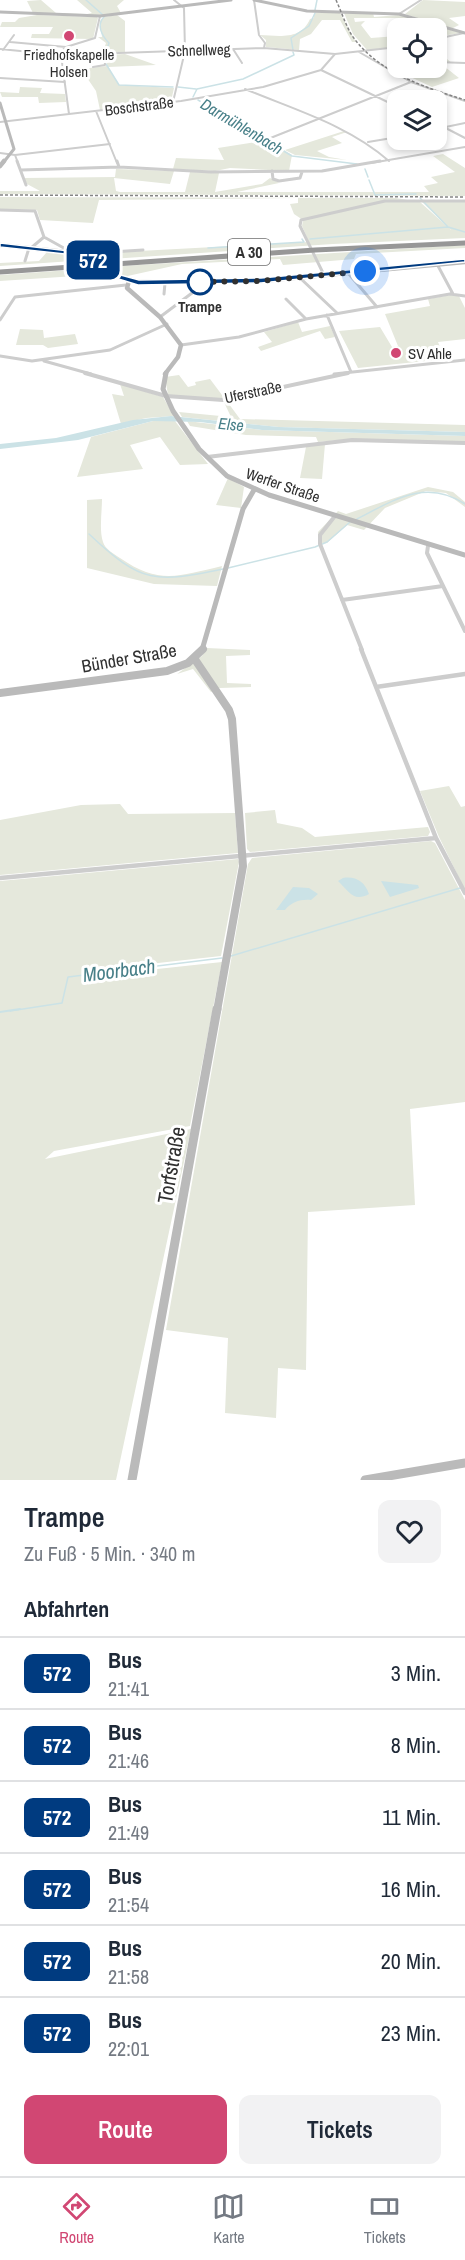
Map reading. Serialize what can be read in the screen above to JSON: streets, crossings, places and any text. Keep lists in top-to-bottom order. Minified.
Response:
{"streets":{"highway":["A 30"],"main road":["Werfer Straße","Bünder Straße","Torfstraße"],"street":["Schnellweg","Boschstraße","Uferstraße"]},"crossings":[["Uferstraße","Werfer Straße"],["Werfer Straße","Bünder Straße"],["Bünder Straße","Torfstraße"]],"water":["Darmühlenbach","Else","Moorbach"],"places":["Friedhofskapelle Holsen","Trampe","SV Ahle"],"lines":["bus line 572"],"page":{"on_map":"572","heading":[["Trampe","Zu Fuß · 5 Min. · 340 m"],"Abfahrten"],"list":[{"mark":"572","name":"Bus","note":"21:41","value":"3 Min."},{"mark":"572","name":"Bus","note":"21:46","value":"8 Min."},{"mark":"572","name":"Bus","note":"21:49","value":"11 Min."},{"mark":"572","name":"Bus","note":"21:54","value":"16 Min."},{"mark":"572","name":"Bus","note":"21:58","value":"20 Min."},{"mark":"572","name":"Bus","note":"22:01","value":"23 Min."}],"buttons":["Route","Tickets"],"tabs":["Route","Karte","Tickets"]}}
